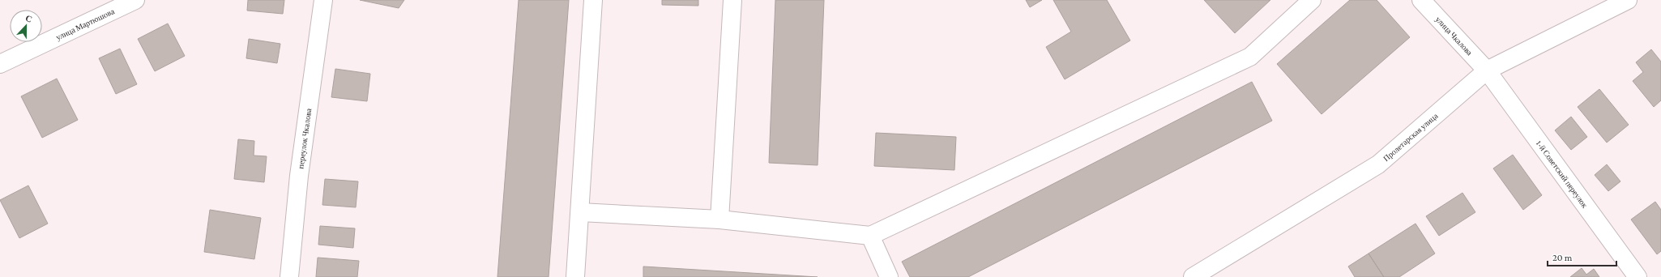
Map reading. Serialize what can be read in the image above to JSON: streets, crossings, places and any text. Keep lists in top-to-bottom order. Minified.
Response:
{"streets":{"street":["улица Мартюшова","улица Чкалова","Пролетарская улица","переулок Чкалова","1-й Советский переулок"]},"crossings":[["улица Чкалова","Пролетарская улица"],["улица Чкалова","1-й Советский переулок"],["Пролетарская улица","1-й Советский переулок"]],"scale_bar":"20 m","north":"top"}
